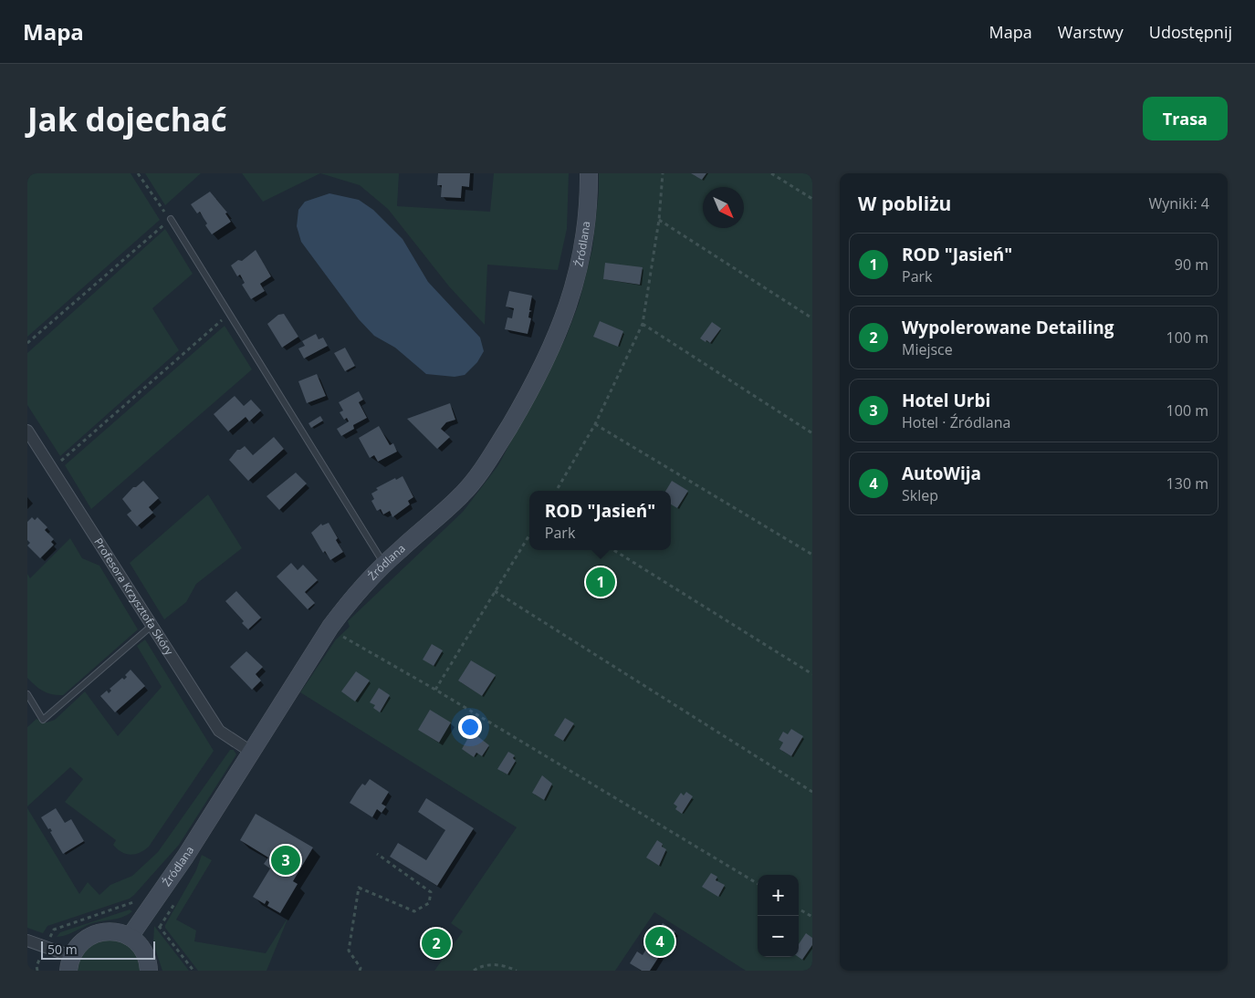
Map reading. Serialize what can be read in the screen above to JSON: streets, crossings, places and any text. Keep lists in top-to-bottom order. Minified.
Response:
{"streets":{"street":["Źródlana","Profesora Krzysztofa Skóry"]},"crossings":[["Źródlana","Profesora Krzysztofa Skóry"]],"scale_bar":"50 m","north":"bottom right","page":{"header":"Mapa","nav":["Mapa","Warstwy","Udostępnij"],"buttons":"Trasa","title":"Jak dojechać","heading":["W pobliżu","Wyniki: 4"],"list":[{"mark":"1","name":"ROD \"Jasień\"","note":"Park","value":"90 m"},{"mark":"2","name":"Wypolerowane Detailing","note":"Miejsce","value":"100 m"},{"mark":"3","name":"Hotel Urbi","note":"Hotel · Źródlana","value":"100 m"},{"mark":"4","name":"AutoWija","note":"Sklep","value":"130 m"}],"popup":["ROD \"Jasień\"","Park"],"pins":["1","3","4","2"],"map_buttons":["+","−"],"scale":"50 m"}}
